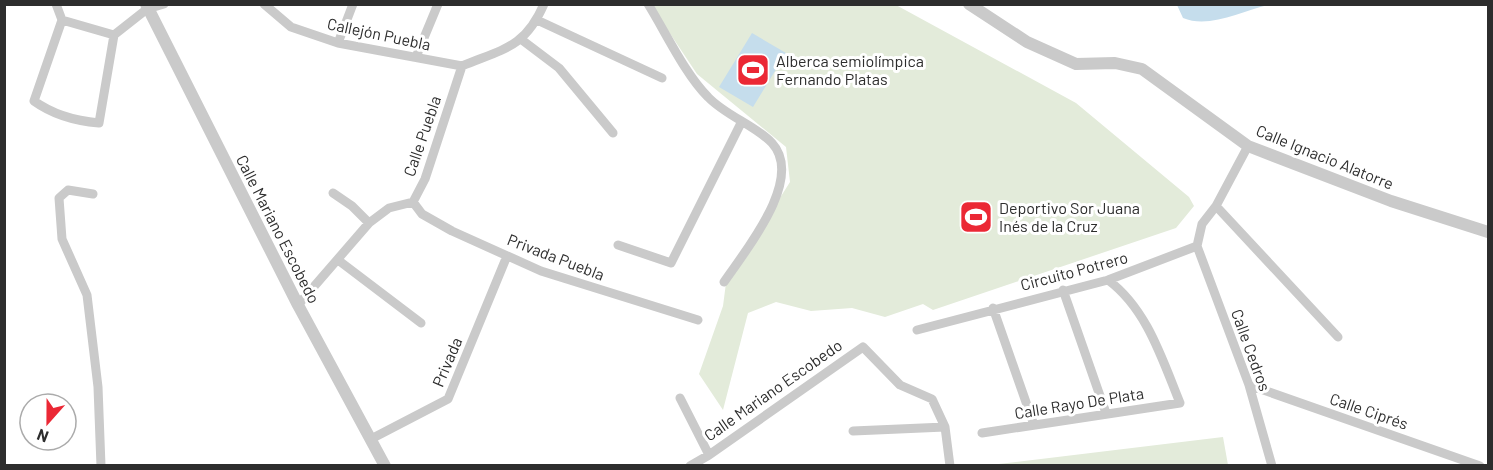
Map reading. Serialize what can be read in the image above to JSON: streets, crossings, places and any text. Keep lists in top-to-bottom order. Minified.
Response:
{"streets":{"street":["Callejón Puebla","Calle Puebla","Calle Ignacio Alatorre","Calle Mariano Escobedo","Privada Puebla","Circuito Potrero","Calle Cedros","Privada","Calle Rayo De Plata","Calle Ciprés"]},"crossings":[["Callejón Puebla","Calle Puebla"],["Calle Puebla","Calle Mariano Escobedo"],["Calle Puebla","Privada Puebla"],["Calle Mariano Escobedo","Privada"],["Privada Puebla","Privada"],["Circuito Potrero","Calle Cedros"],["Circuito Potrero","Calle Rayo De Plata"],["Calle Cedros","Calle Ciprés"]],"places":{"sports":["Alberca semiolímpica Fernando Platas","Deportivo Sor Juana Inés de la Cruz"]},"north":"bottom"}
